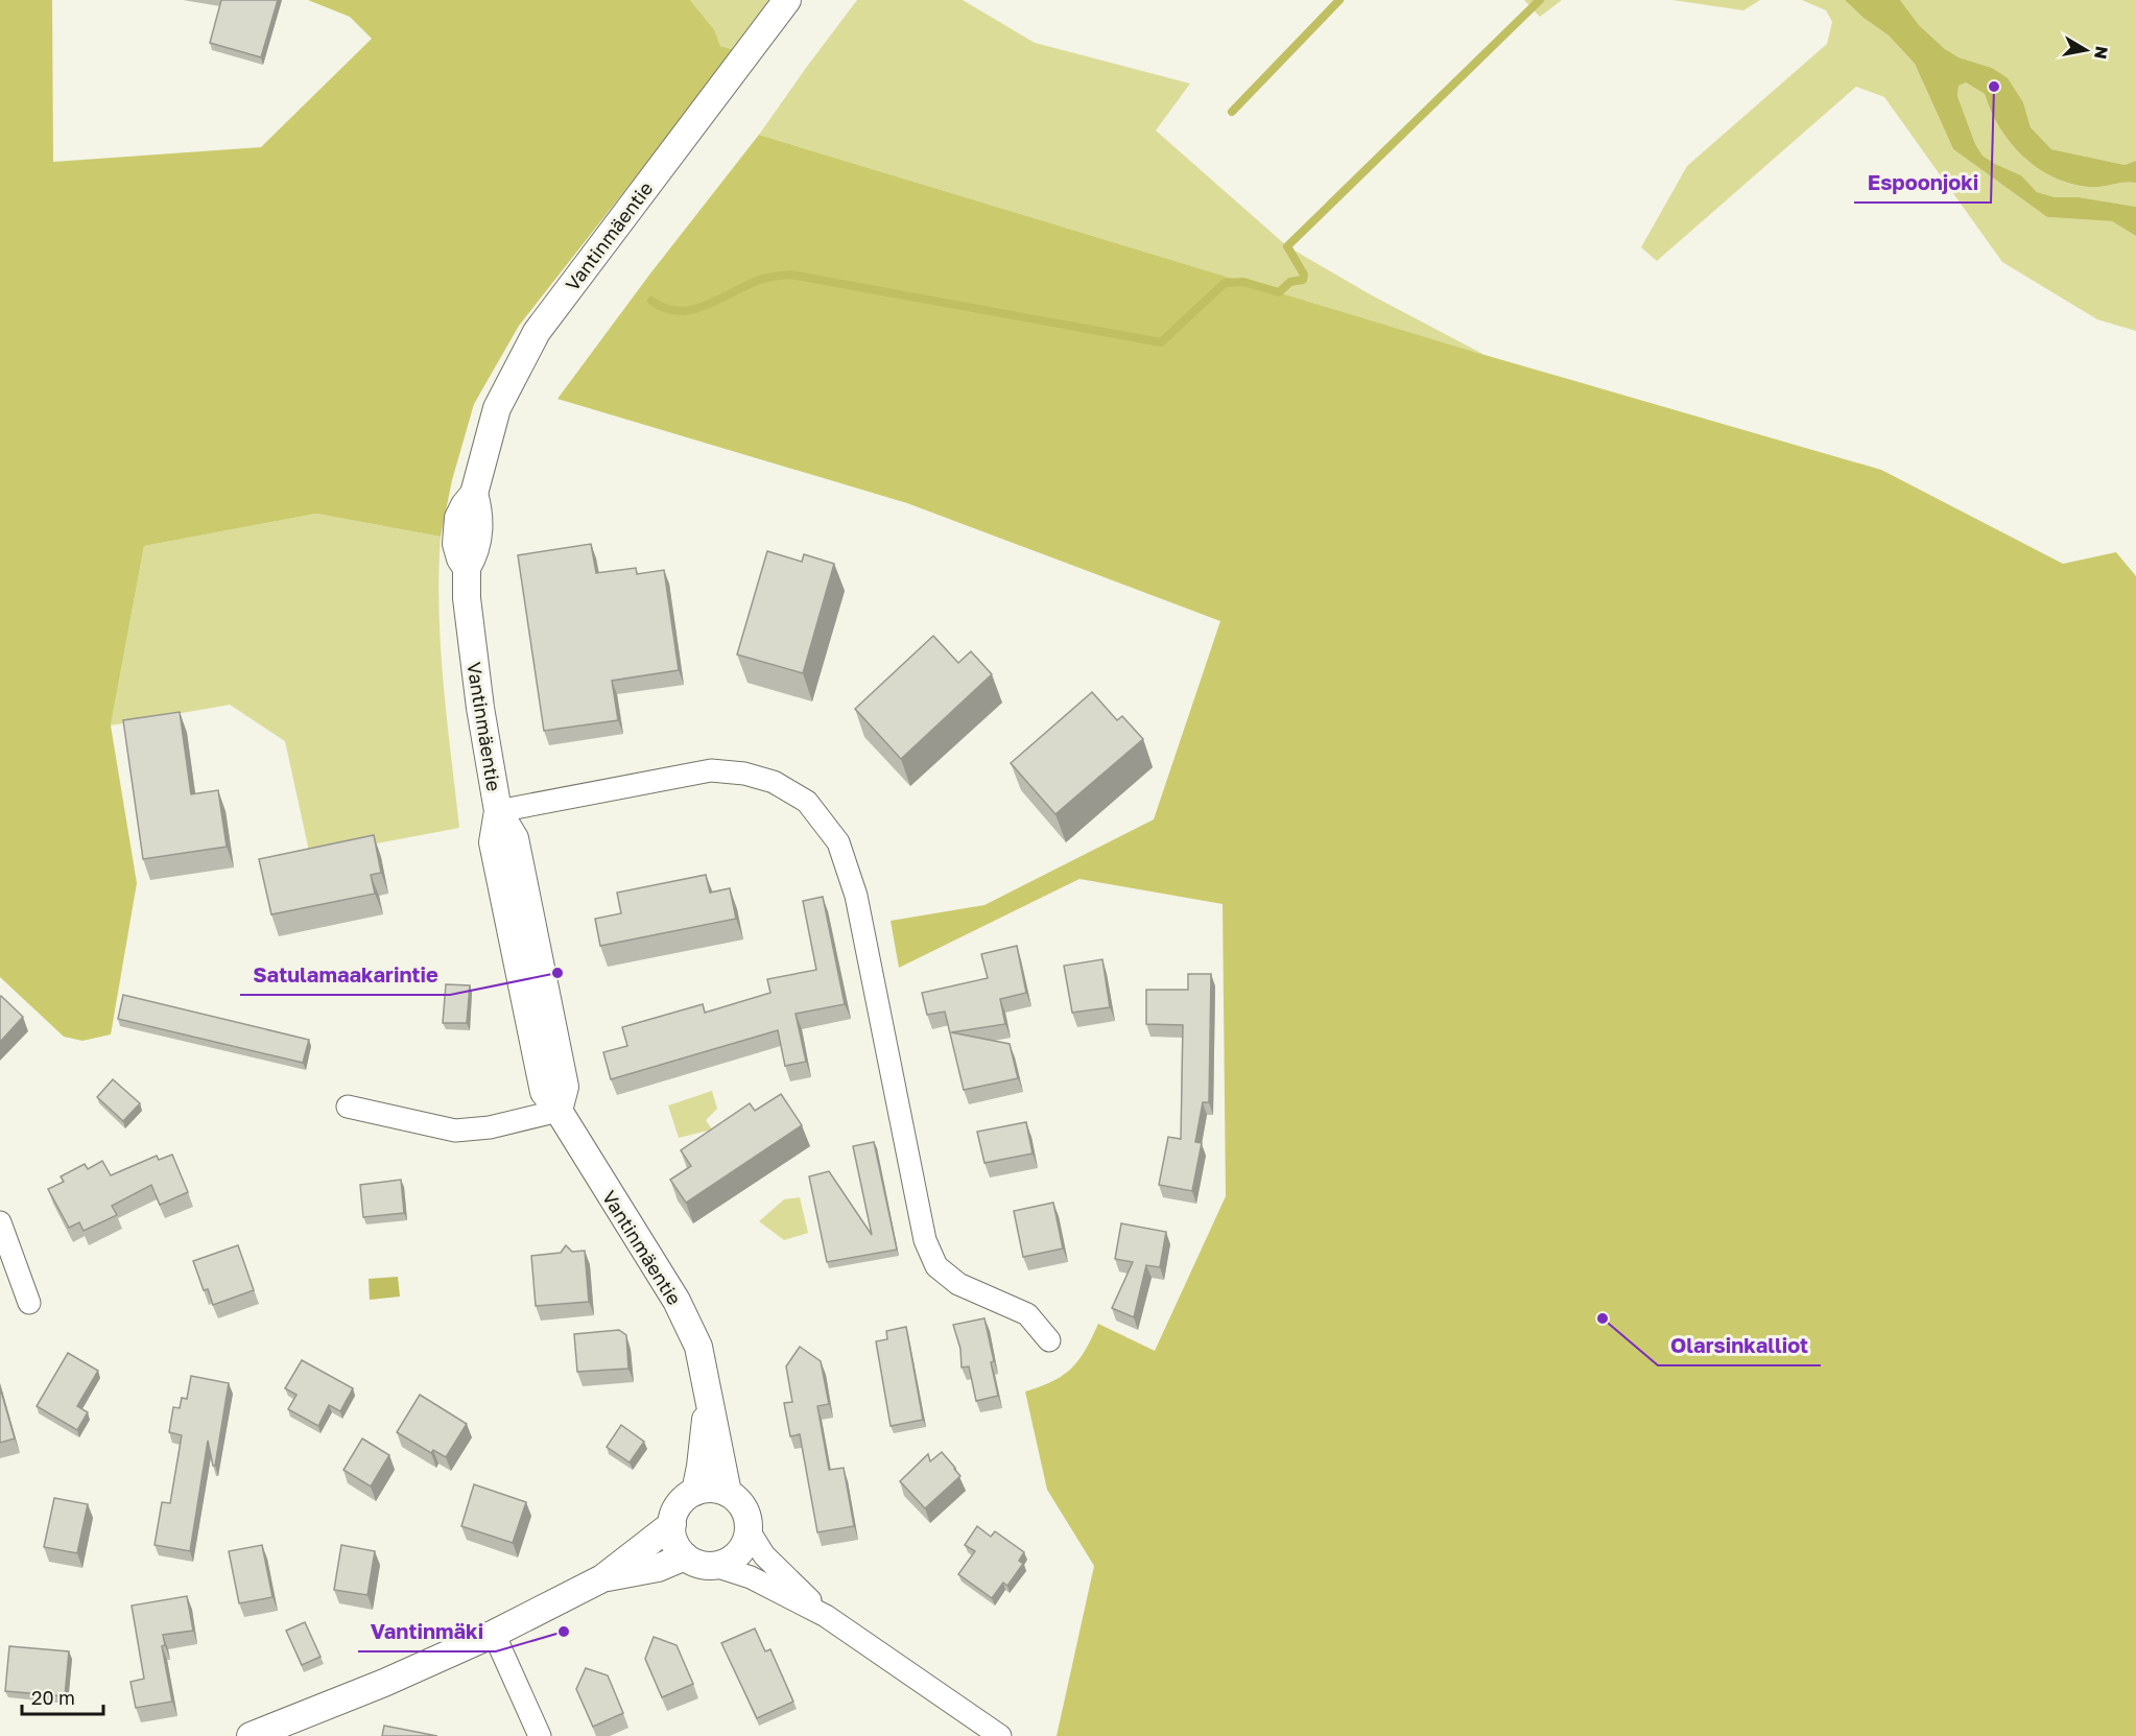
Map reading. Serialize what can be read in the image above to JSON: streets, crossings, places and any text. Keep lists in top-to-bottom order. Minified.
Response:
{"streets":{"street":["Vantinmäentie"]},"places":["Espoonjoki","Satulamaakarintie","Olarsinkalliot","Vantinmäki"],"scale_bar":"20 m","north":"right"}
